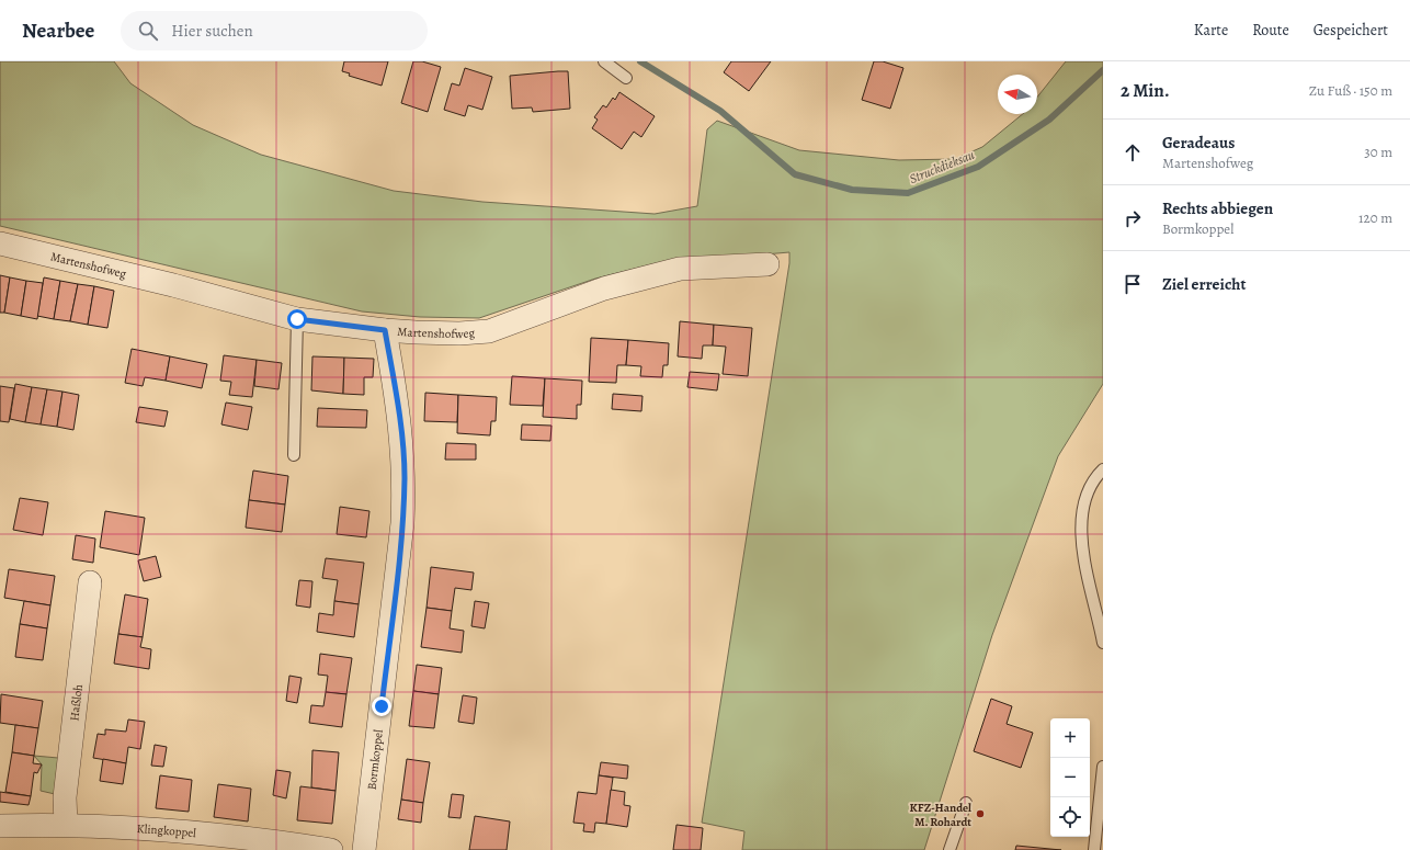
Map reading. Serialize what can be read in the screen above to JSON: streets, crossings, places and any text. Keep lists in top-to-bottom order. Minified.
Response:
{"streets":{"street":["Martenshofweg","Haßloh","Bormkoppel","Klingkoppel"]},"crossings":[["Martenshofweg","Bormkoppel"],["Haßloh","Klingkoppel"]],"water":["Struckdieksau"],"places":["KFZ-Handel M. Rohardt"],"north":"left","page":{"header":"Nearbee","search":"Hier suchen","nav":["Karte","Route","Gespeichert"],"heading":["2 Min.","Zu Fuß · 150 m"],"list":[["Geradeaus","Martenshofweg","30 m"],["Rechts abbiegen","Bormkoppel","120 m"],"Ziel erreicht"],"map_buttons":["+","−"]}}
